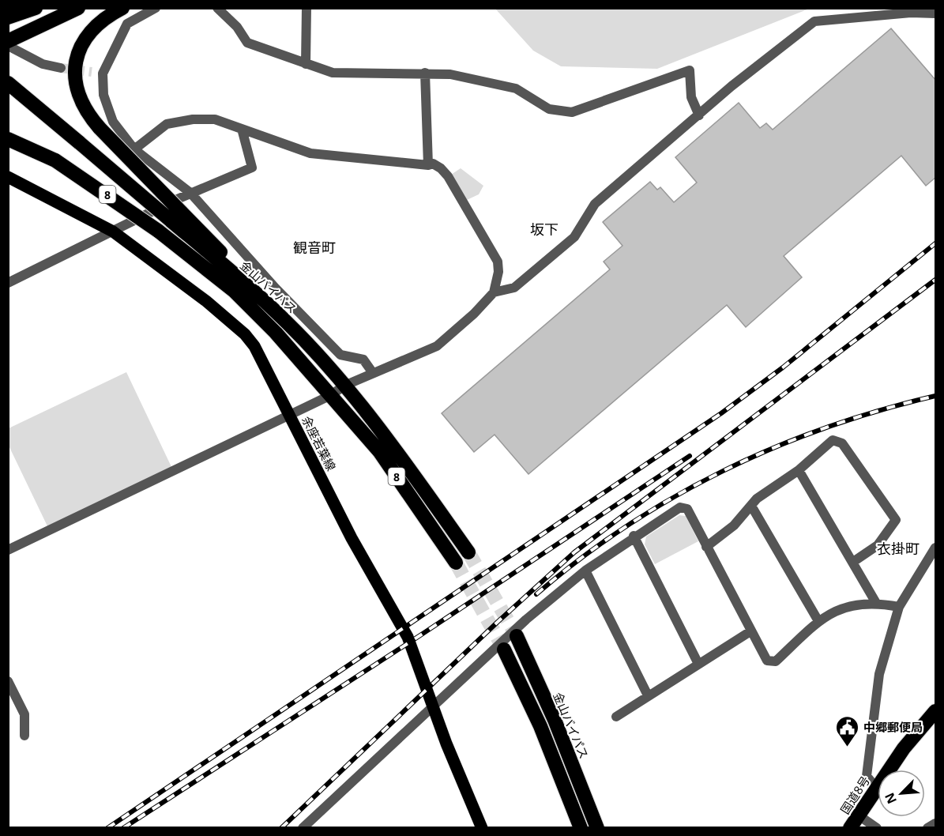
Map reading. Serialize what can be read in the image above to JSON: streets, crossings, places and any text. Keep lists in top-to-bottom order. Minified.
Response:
{"streets":{"highway":["8","金山バイパス","国道8号"],"main road":["余座若葉線"]},"crossings":[["8","金山バイパス"]],"districts":["坂下","観音町","衣掛町"],"places":{"public building":["中郷郵便局"]},"north":"bottom left"}
